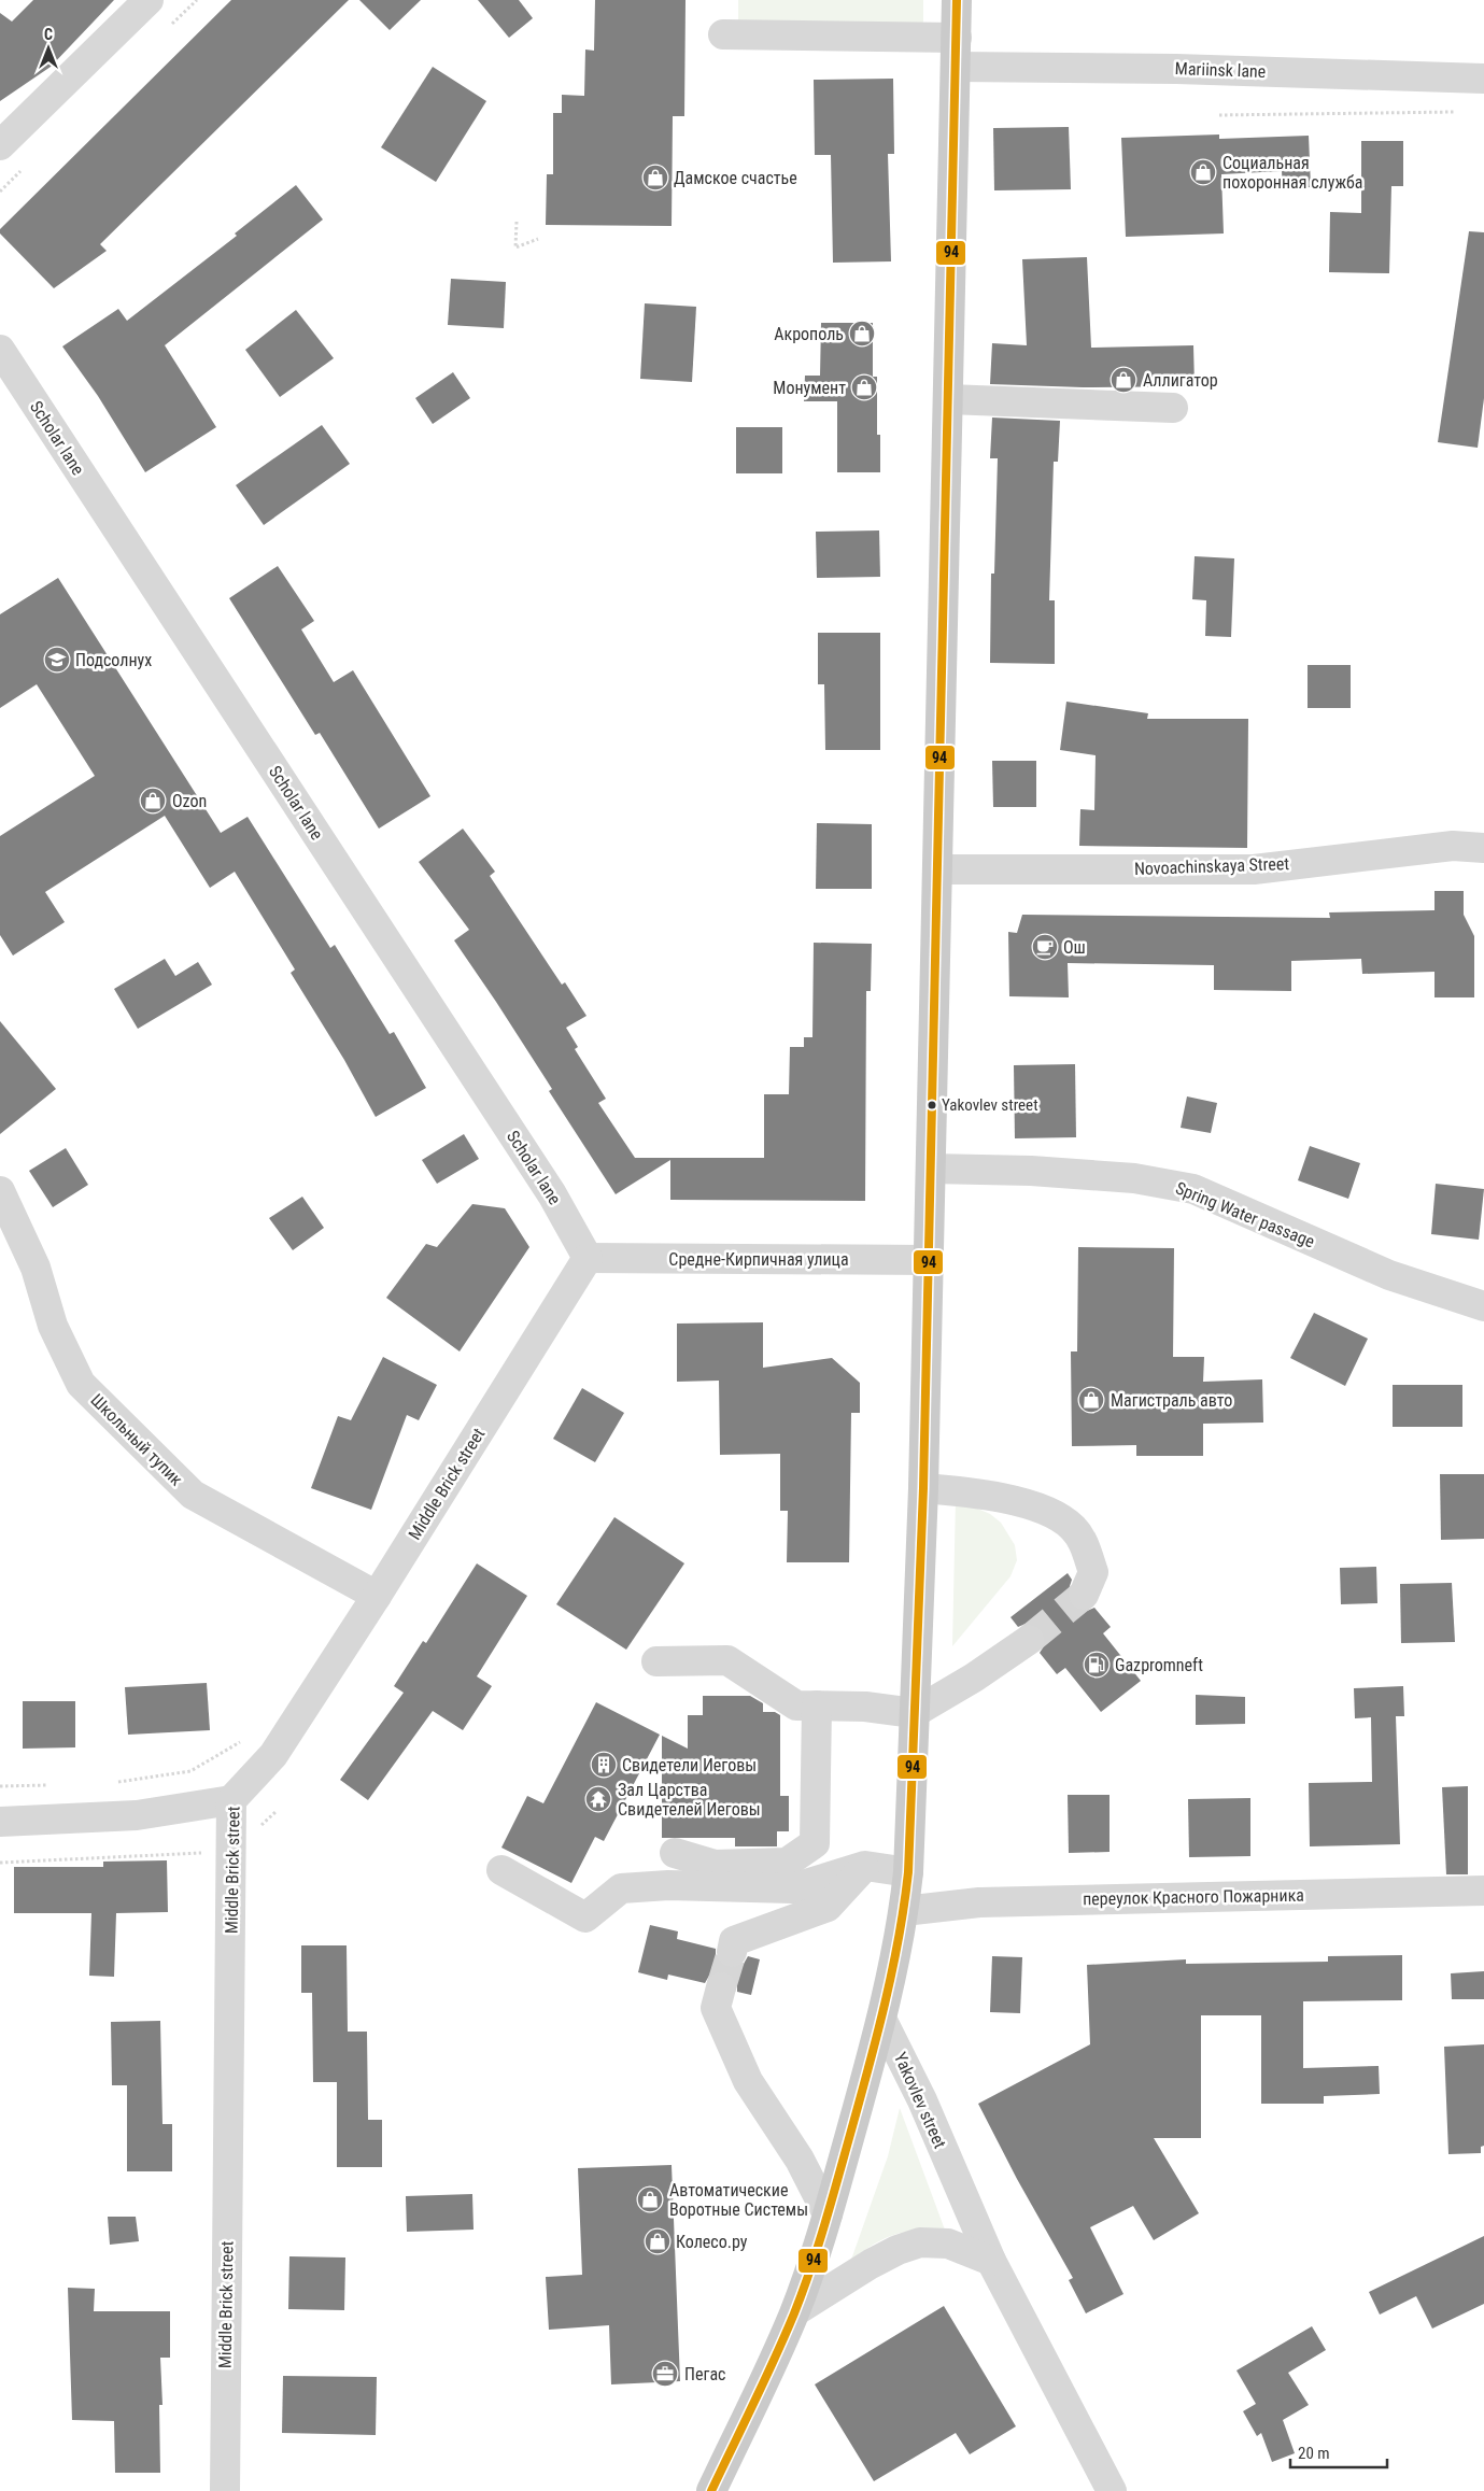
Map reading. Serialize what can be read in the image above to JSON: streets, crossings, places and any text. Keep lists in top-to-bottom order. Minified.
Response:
{"streets":{"street":["Mariinsk lane","Scholar lane","Novoachinskaya Street","Spring Water passage","Средне-Кирпичная улица","Школьный тупик","Middle Brick street","переулок Красного Пожарника","Yakovlev street"]},"crossings":[["Scholar lane","Средне-Кирпичная улица"],["Scholar lane","Middle Brick street"],["Средне-Кирпичная улица","Middle Brick street"],["Школьный тупик","Middle Brick street"]],"places":{"shop":["Социальная похоронная служба","Дамское счастье","Акрополь","Аллигатор","Монумент","Ozon","Магистраль авто","Автоматические Воротные Системы","Колесо.ру"],"school or university":["Подсолнух"],"cafe":["Ош"],"other":["Yakovlev street"],"fuel station":["Gazpromneft"],"building":["Свидетели Иеговы"],"temple":["Зал Царства Свидетелей Иеговы"],"office":["Пегас"]},"lines":["transit line 94"],"scale_bar":"20 m","north":"top"}
